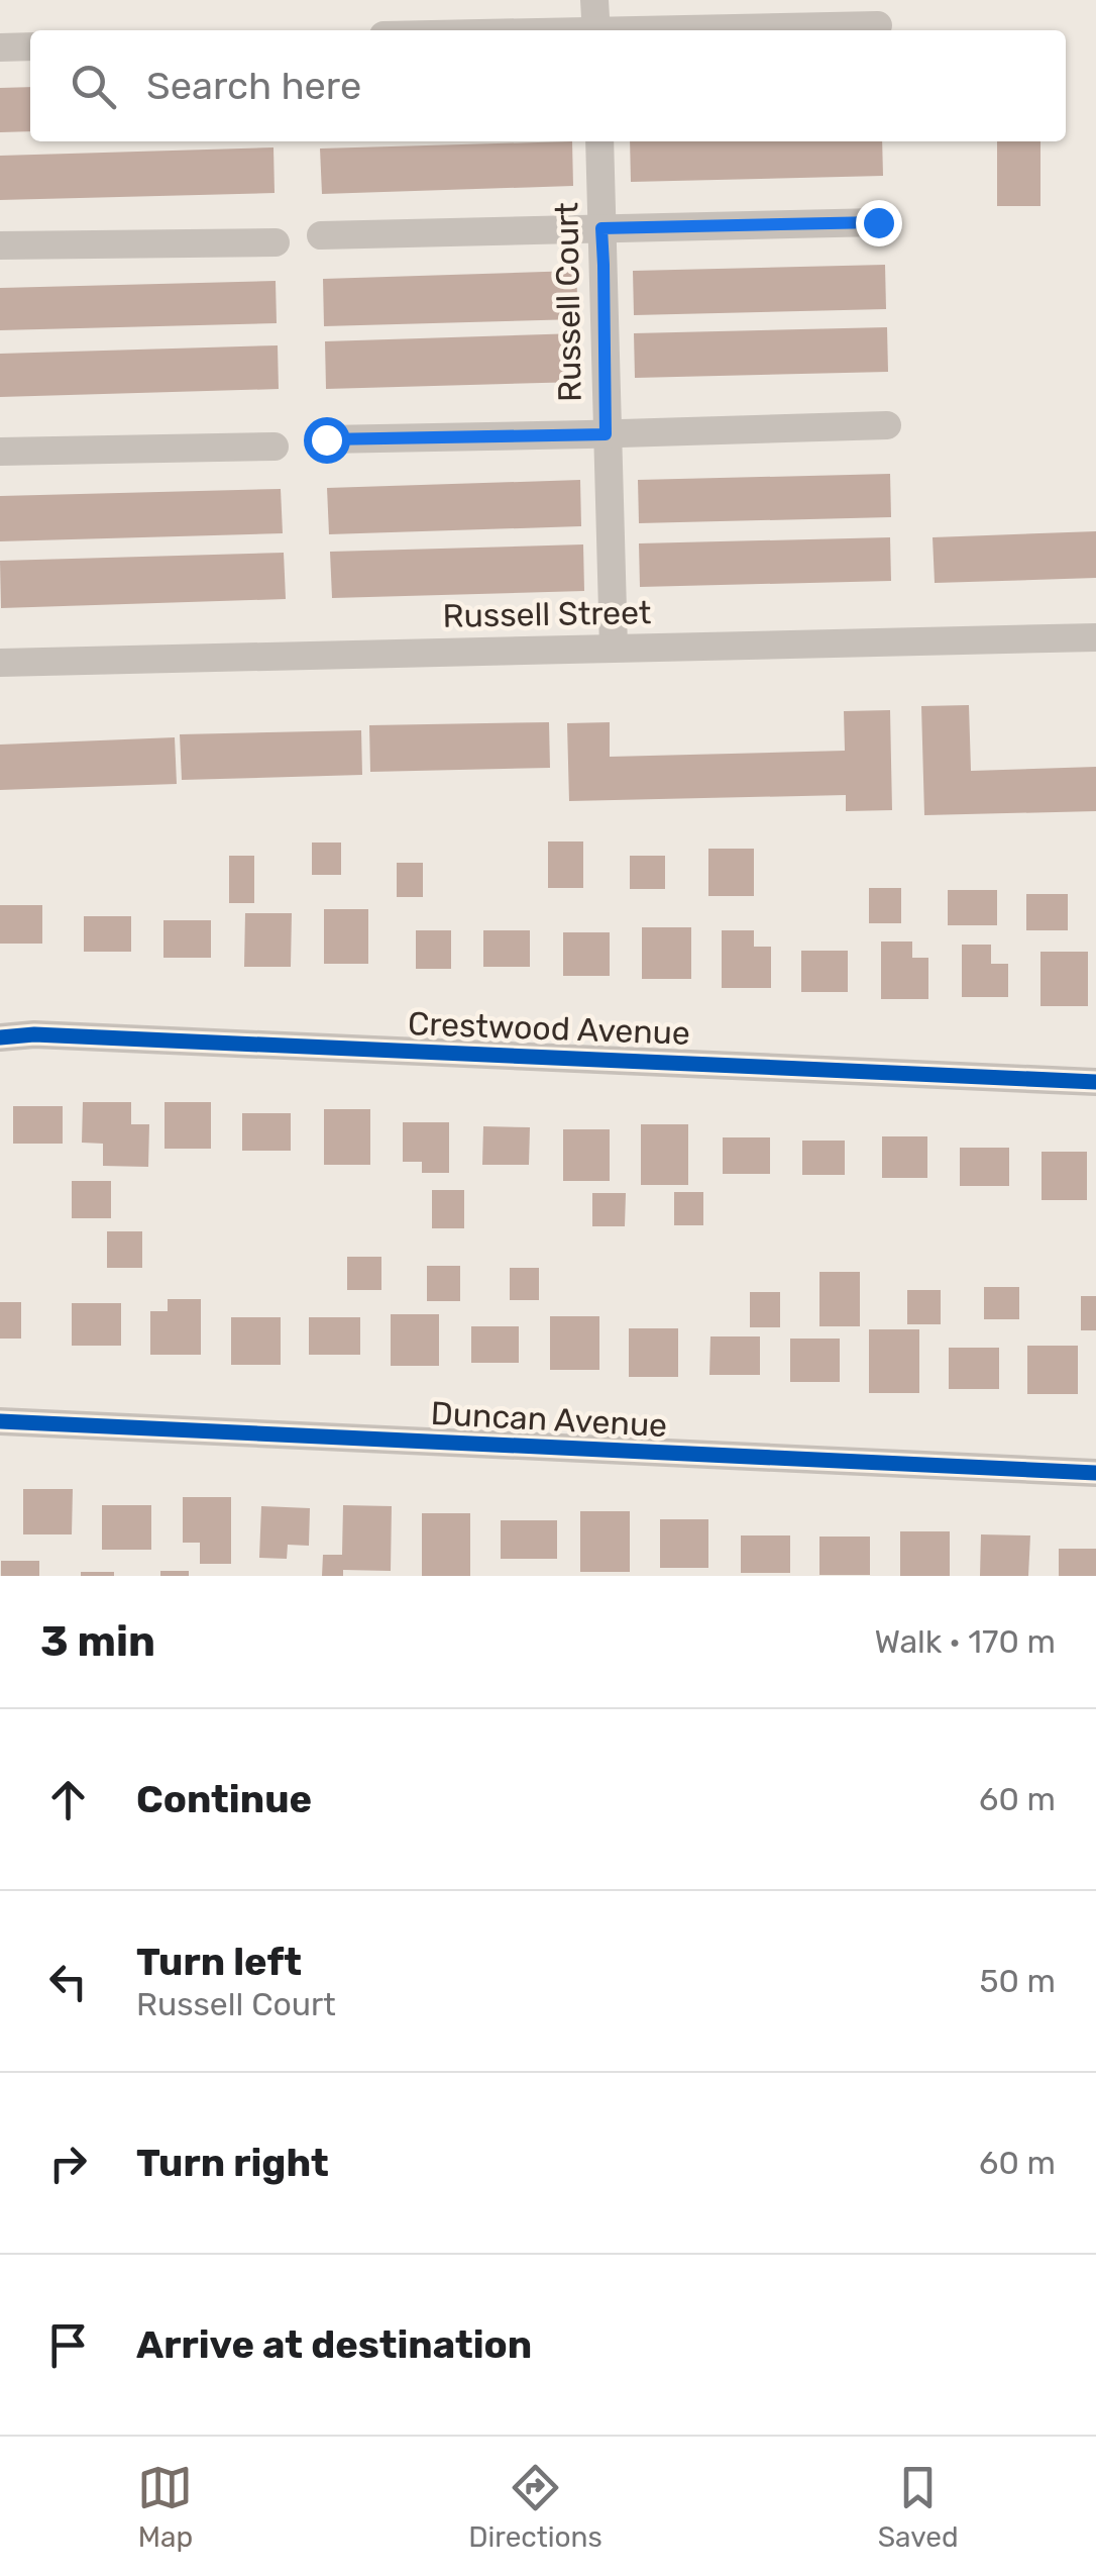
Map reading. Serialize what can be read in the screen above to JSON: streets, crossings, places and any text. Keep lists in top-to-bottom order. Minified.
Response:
{"streets":{"street":["Russell Court","Russell Street","Crestwood Avenue","Duncan Avenue"]},"crossings":[["Russell Court","Russell Street"]],"page":{"search":"Search here","heading":["3 min","Walk · 170 m"],"list":[["Continue","60 m"],["Turn left","Russell Court","50 m"],["Turn right","60 m"],"Arrive at destination"],"nav":["Map","Directions","Saved"]}}
